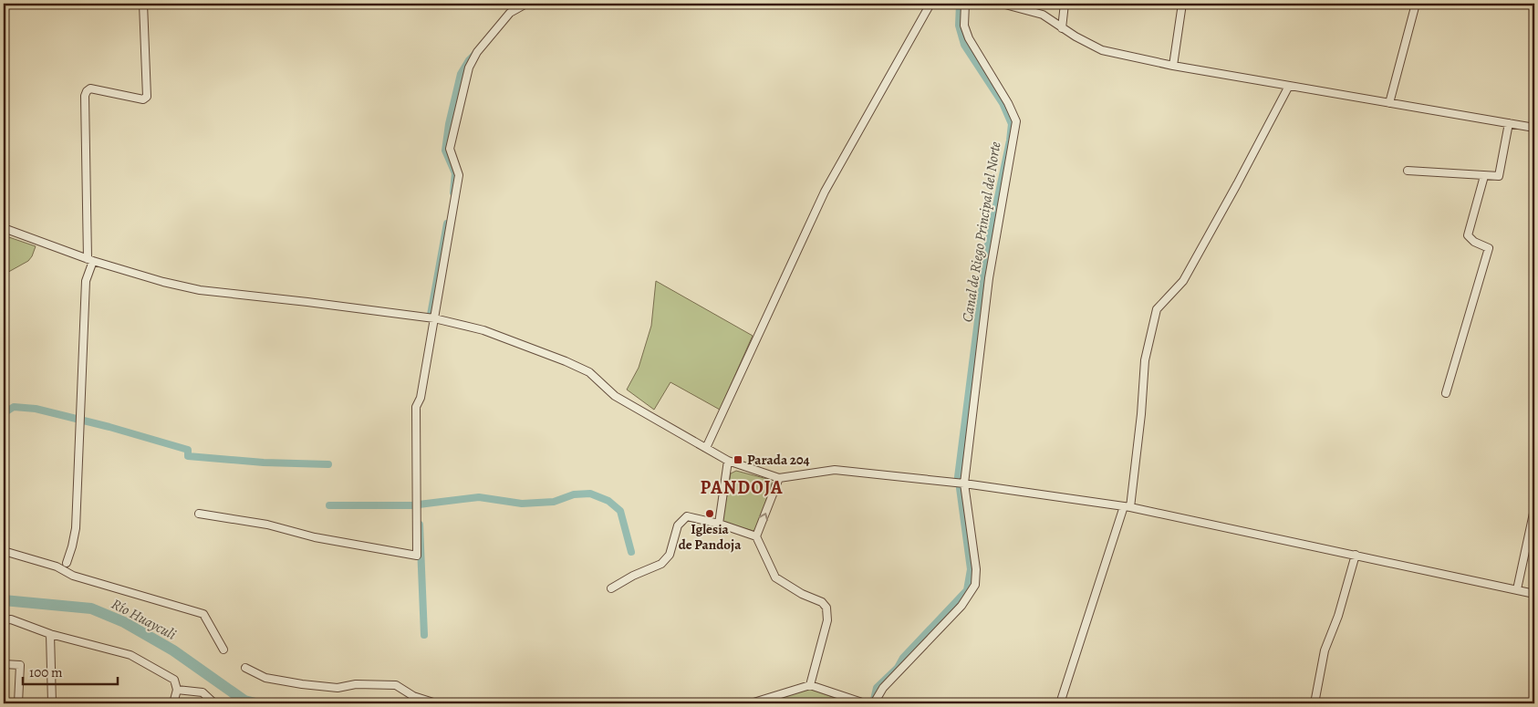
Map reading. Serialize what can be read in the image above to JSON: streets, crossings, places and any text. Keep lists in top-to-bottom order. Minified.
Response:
{"districts":["PANDOJA"],"water":["Canal de Riego Principal del Norte","Río Huayculi"],"places":{"transit":["Parada 204"],"other":["Iglesia de Pandoja"]},"scale_bar":"100 m"}
